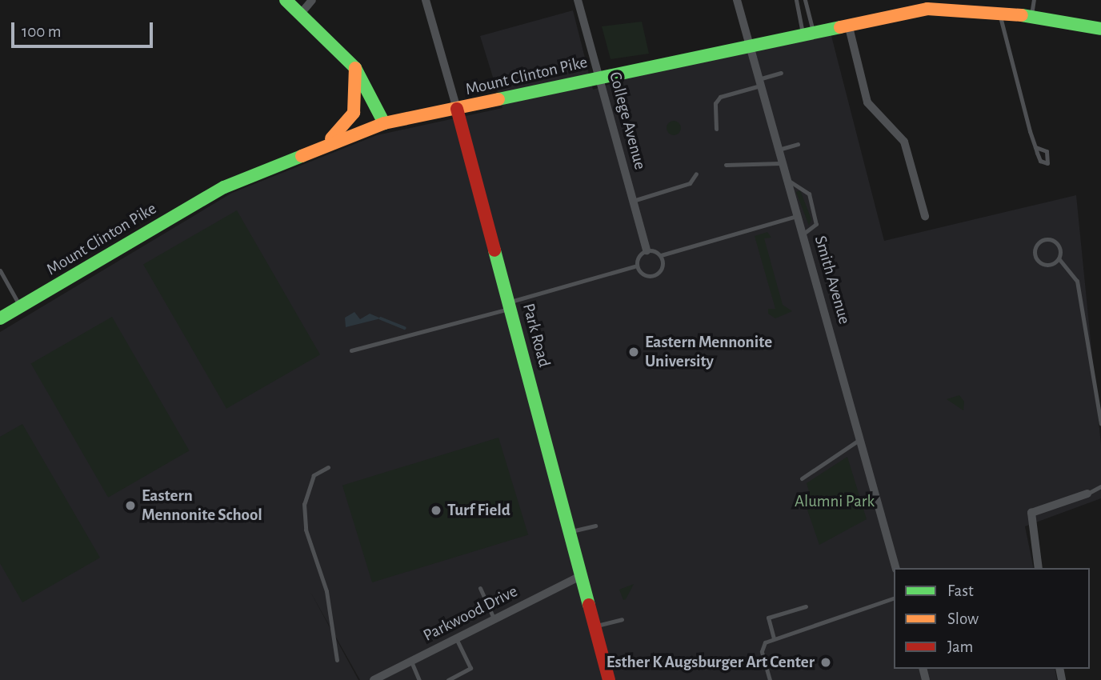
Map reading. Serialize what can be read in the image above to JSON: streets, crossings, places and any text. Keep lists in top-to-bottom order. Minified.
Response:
{"streets":{"street":["Mount Clinton Pike","College Avenue","Smith Avenue","Park Road","Parkwood Drive"]},"crossings":[["Mount Clinton Pike","College Avenue"],["Mount Clinton Pike","Smith Avenue"],["Mount Clinton Pike","Park Road"],["Park Road","Parkwood Drive"]],"parks":["Alumni Park"],"places":["Eastern Mennonite University","Eastern Mennonite School","Turf Field","Esther K Augsburger Art Center"],"legend":["Fast","Slow","Jam"],"scale_bar":"100 m"}
